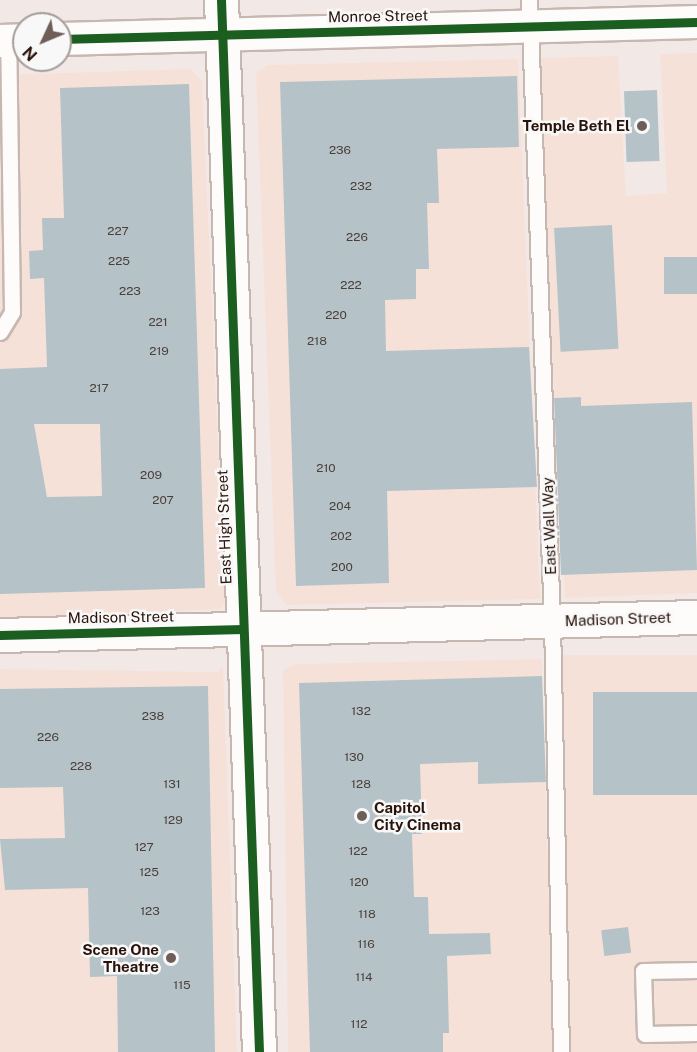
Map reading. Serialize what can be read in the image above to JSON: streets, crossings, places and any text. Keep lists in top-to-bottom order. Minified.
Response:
{"streets":{"main road":["East High Street","Madison Street"],"street":["Monroe Street"],"lane":["East Wall Way"]},"crossings":[["Monroe Street","East Wall Way"],["Monroe Street","East High Street"],["East Wall Way","Madison Street"],["East High Street","Madison Street"]],"places":["Temple Beth El","Capitol City Cinema","Scene One Theatre"],"house_numbers":["236","232","227","226","225","222","223","220","221","218","219","217","210","209","207","204","202","200","132","238","226","130","228","131","128","129","127","122","125","120","123","118","116","114","115","112"],"north":"bottom left"}
